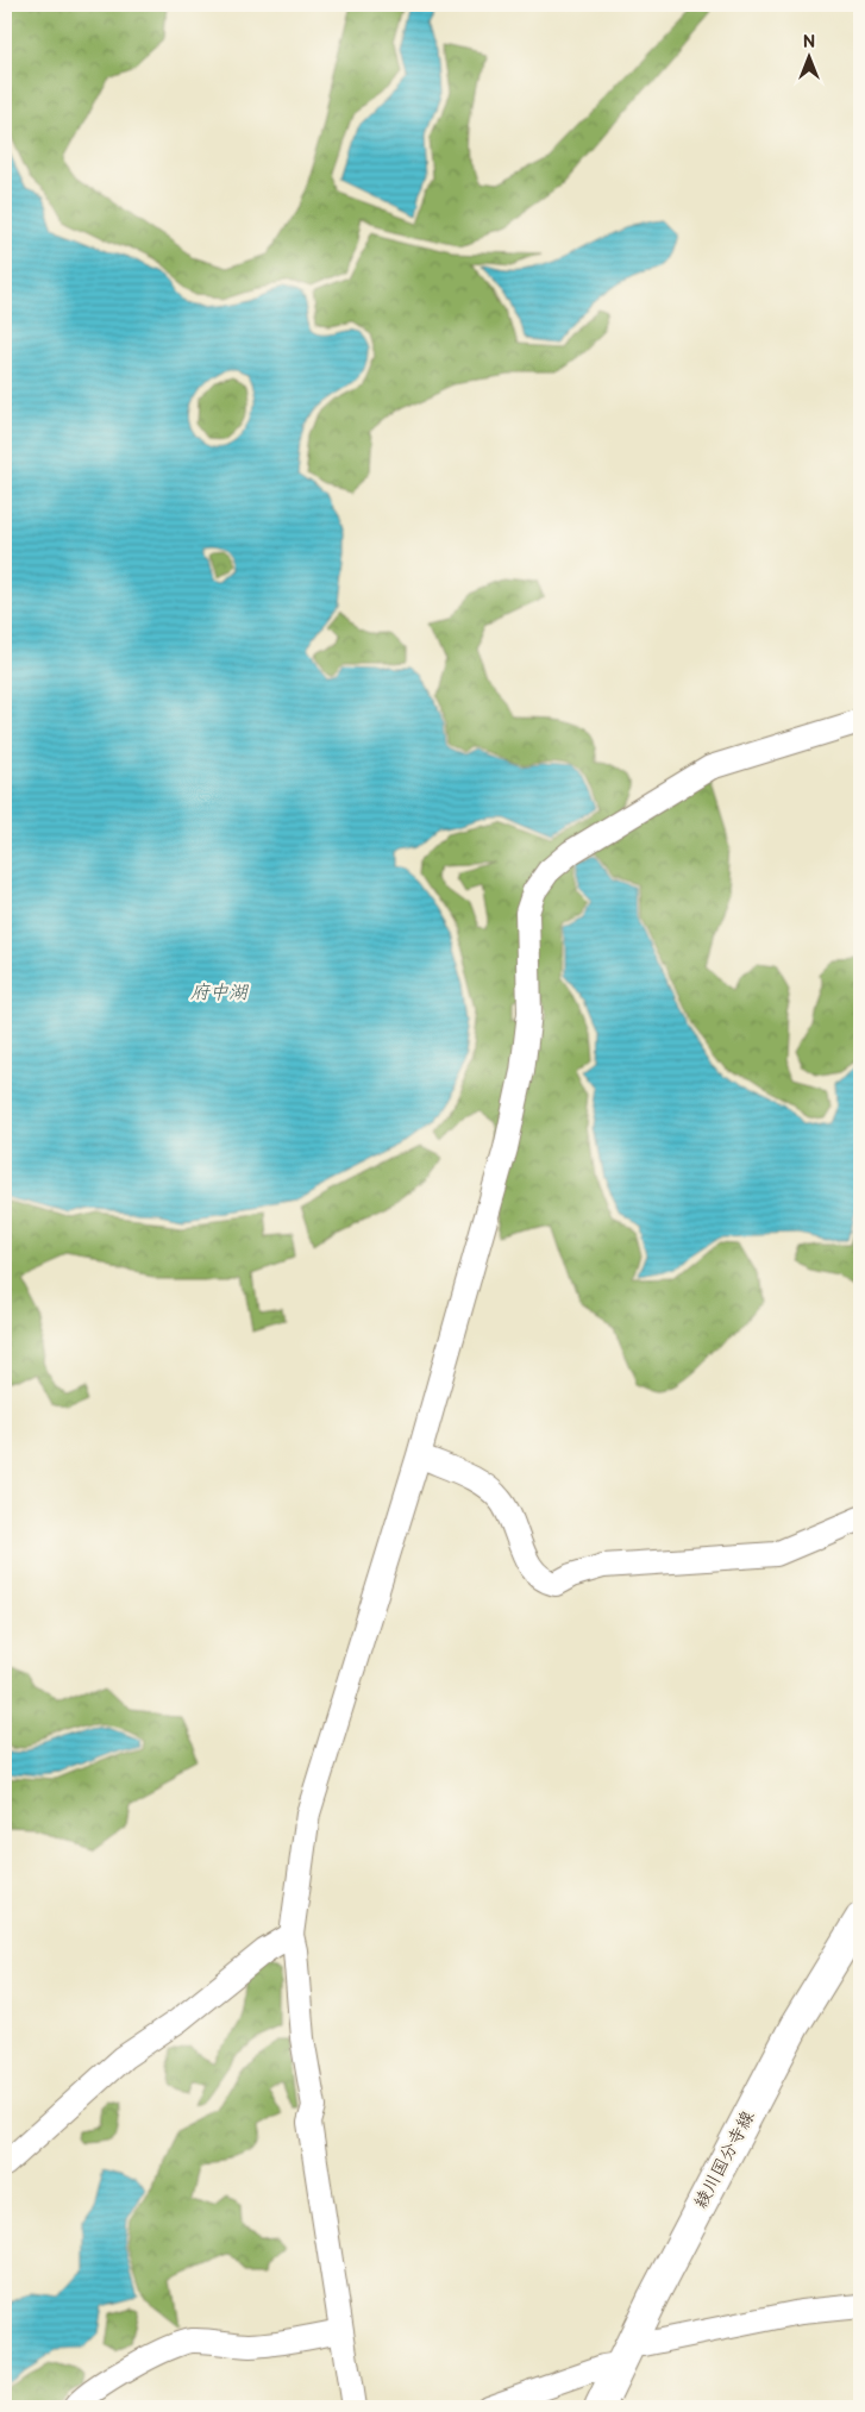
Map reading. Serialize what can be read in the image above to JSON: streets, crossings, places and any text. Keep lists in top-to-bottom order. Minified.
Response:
{"streets":{"main road":["綾川国分寺線"]},"water":["府中湖"],"north":"top"}
